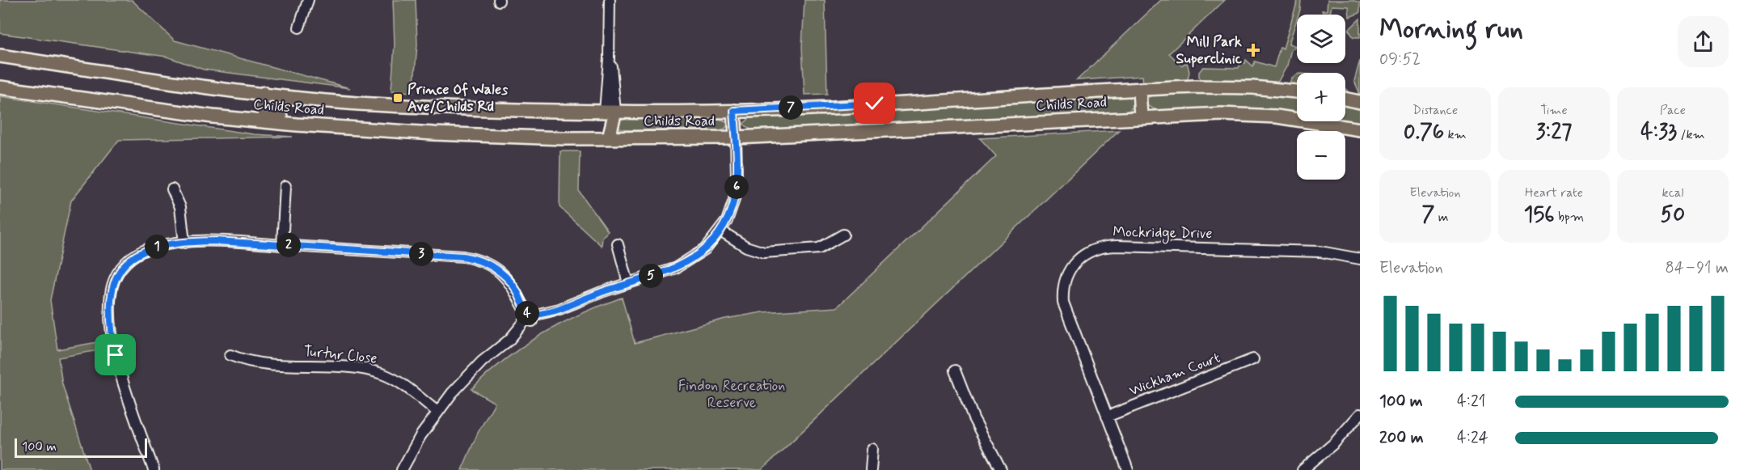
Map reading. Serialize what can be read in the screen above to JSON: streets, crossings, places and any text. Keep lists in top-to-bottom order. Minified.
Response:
{"streets":{"main road":["Childs Road"],"street":["Mockridge Drive","Turtur Close","Wickham Court"]},"crossings":[["Mockridge Drive","Wickham Court"]],"parks":["Findon Recreation Reserve"],"places":{"health":["Mill Park Superclinic"],"transit":["Prince Of Wales Ave/Childs Rd"]},"scale_bar":"100 m","page":{"heading":["Morning run","09:52"],"map_buttons":["+","−"],"stats":[["Distance","0.76 km"],["Time","3:27"],["Pace","4:33 /km"],["Elevation","7 m"],["Heart rate","156 bpm"],["kcal","50"]],"pins":["7","6","2","1","3","5","4"],"chart":["Elevation","84–91 m"],"list":[{"name":"100 m","note":"4:21"},{"name":"200 m","note":"4:24"}],"scale":"100 m"}}
